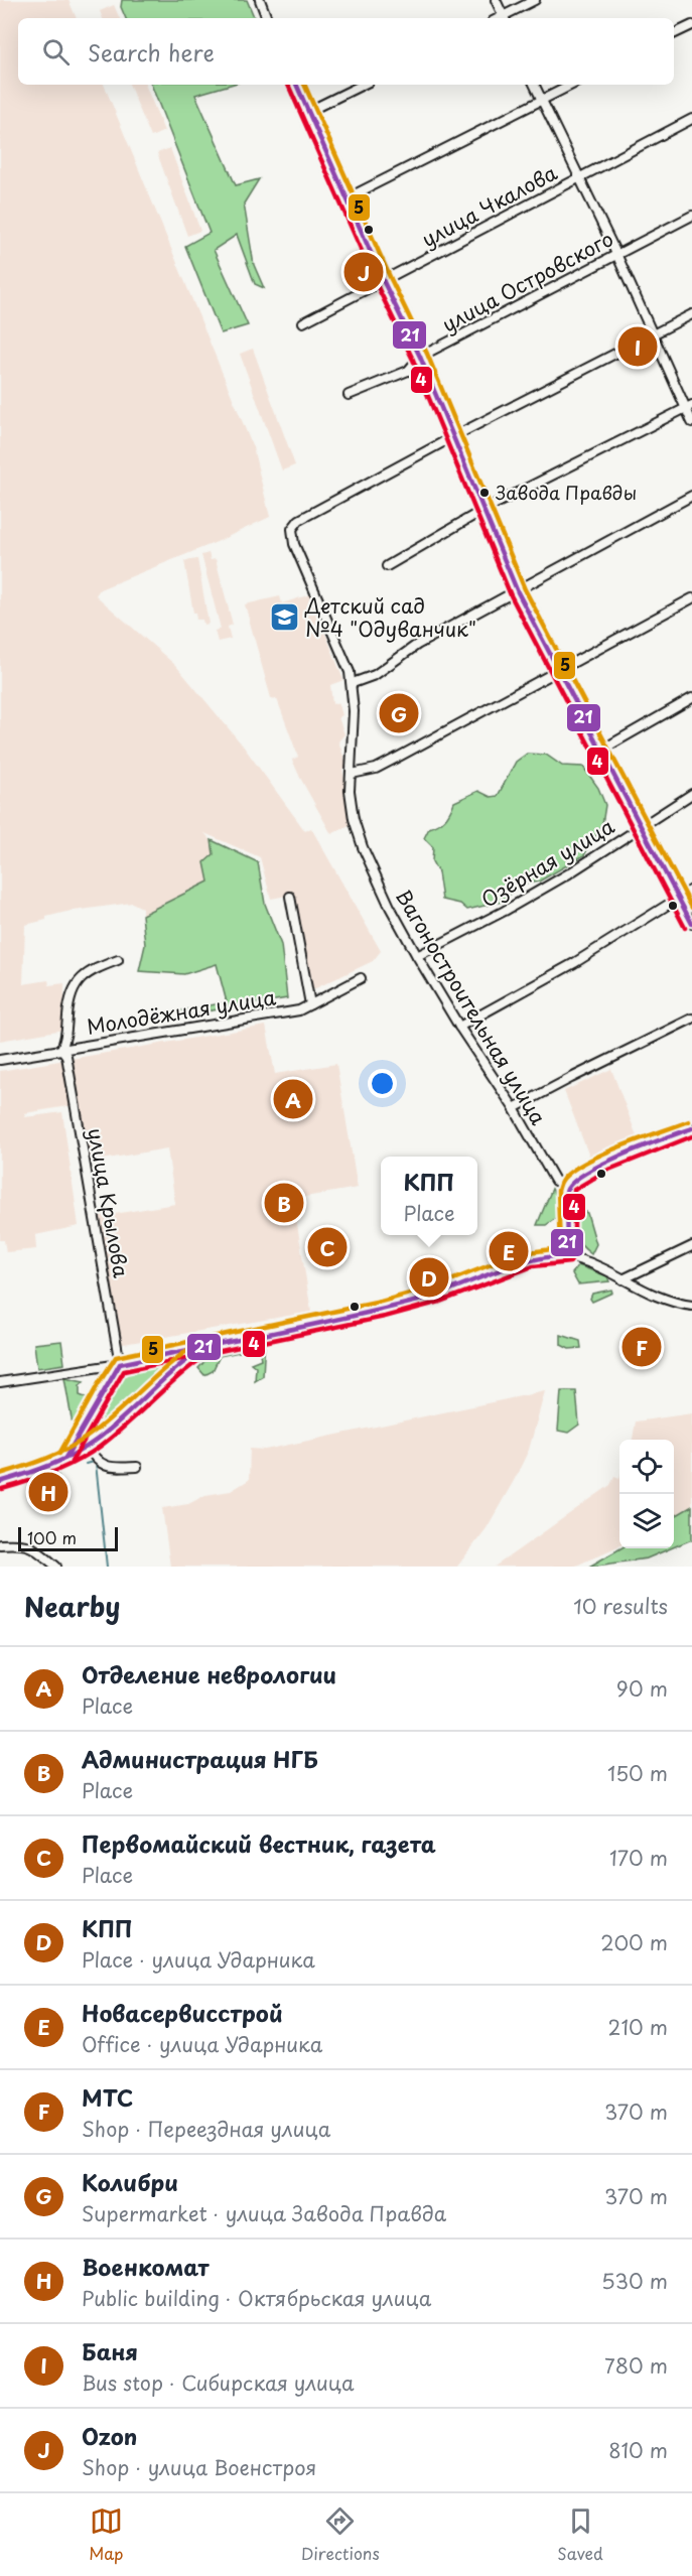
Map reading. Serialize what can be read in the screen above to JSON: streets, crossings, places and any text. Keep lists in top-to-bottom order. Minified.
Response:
{"streets":{"street":["улица Чкалова","улица Островского","Озёрная улица","Вагоностроительная улица","Молодёжная улица","улица Крылова"]},"crossings":[["Озёрная улица","Вагоностроительная улица"],["Молодёжная улица","улица Крылова"]],"places":{"other":["Завода Правды"],"school or university":["Детский сад №4 \"Одуванчик\""]},"lines":["transit line 21","transit line 4","transit line 5"],"scale_bar":"100 m","page":{"search":"Search here","pins":["J","I","G","A","B","C","E","D","F","H"],"popup":["КПП","Place"],"scale":"100 m","heading":["Nearby","10 results"],"list":[{"mark":"A","name":"Отделение неврологии","note":"Place","value":"90 m"},{"mark":"B","name":"Администрация НГБ","note":"Place","value":"150 m"},{"mark":"C","name":"Первомайский вестник, газета","note":"Place","value":"170 m"},{"mark":"D","name":"КПП","note":"Place · улица Ударника","value":"200 m"},{"mark":"E","name":"Новасервисстрой","note":"Office · улица Ударника","value":"210 m"},{"mark":"F","name":"МТС","note":"Shop · Переездная улица","value":"370 m"},{"mark":"G","name":"Колибри","note":"Supermarket · улица Завода Правда","value":"370 m"},{"mark":"H","name":"Военкомат","note":"Public building · Октябрьская улица","value":"530 m"},{"mark":"I","name":"Баня","note":"Bus stop · Сибирская улица","value":"780 m"},{"mark":"J","name":"Ozon","note":"Shop · улица Военстроя","value":"810 m"}],"nav":["Map","Directions","Saved"]}}
